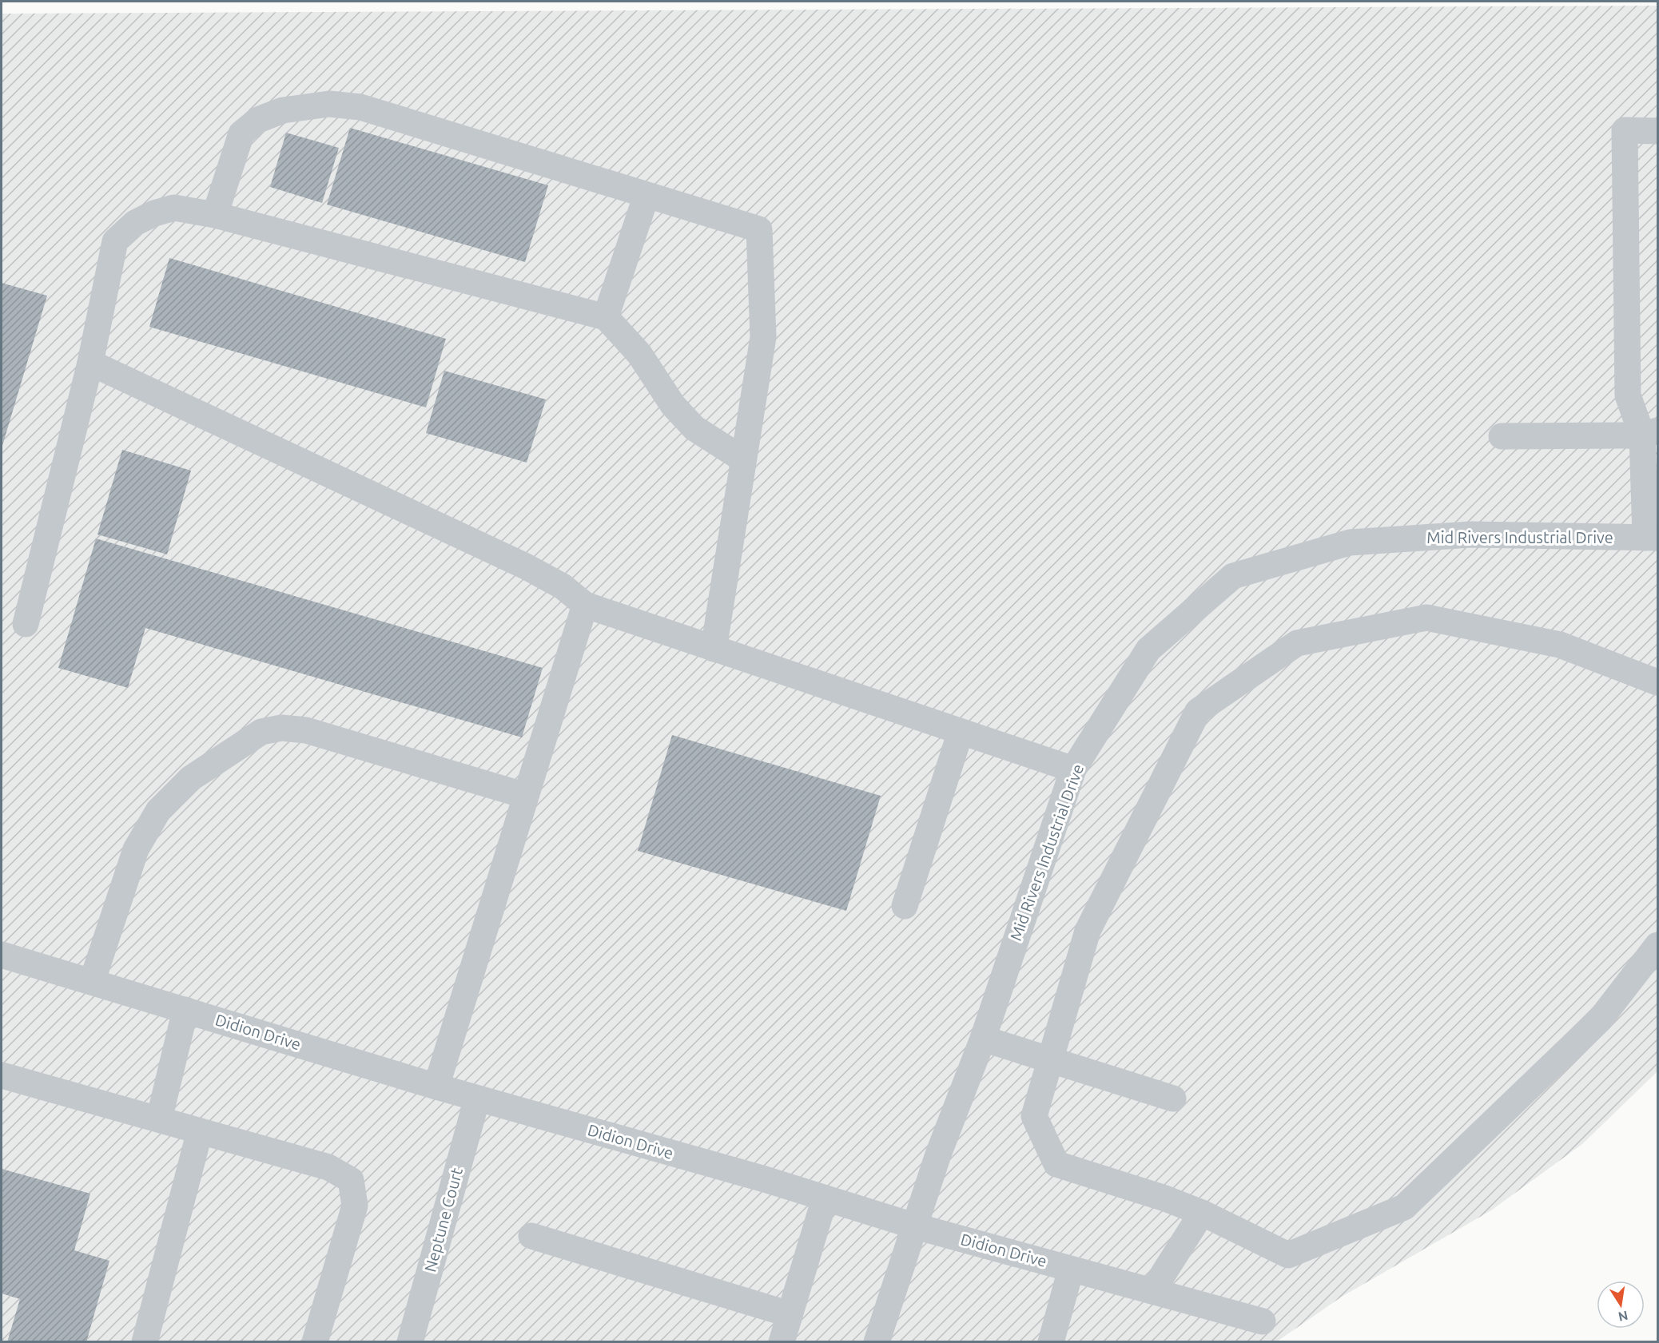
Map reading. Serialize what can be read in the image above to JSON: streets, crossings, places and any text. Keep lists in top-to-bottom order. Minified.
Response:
{"streets":{"street":["Mid Rivers Industrial Drive","Didion Drive","Neptune Court"]},"crossings":[["Mid Rivers Industrial Drive","Didion Drive"],["Didion Drive","Neptune Court"]],"north":"bottom"}
